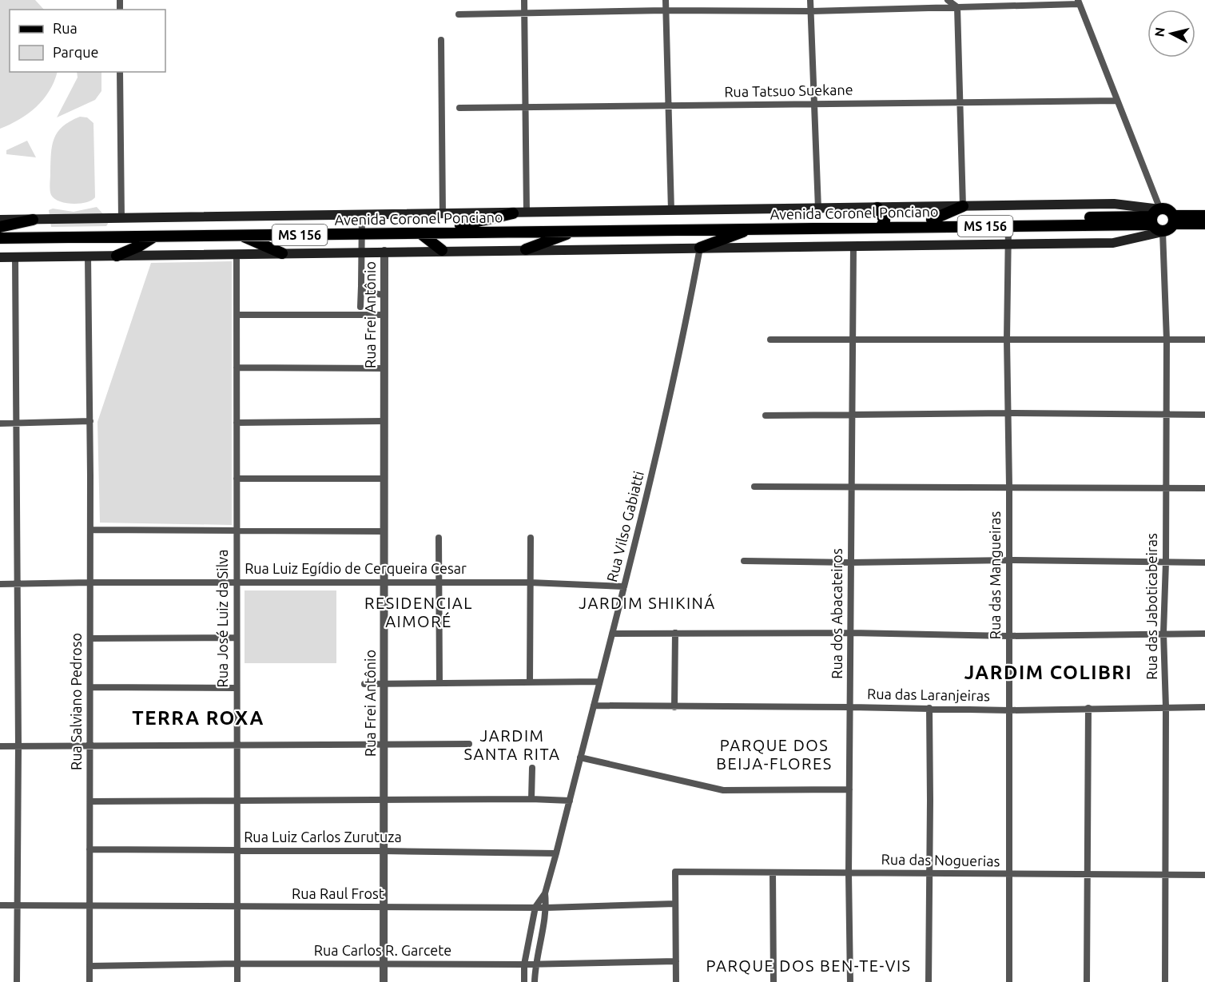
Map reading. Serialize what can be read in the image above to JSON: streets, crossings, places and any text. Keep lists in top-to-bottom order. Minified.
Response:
{"streets":{"main road":["Avenida Coronel Ponciano","MS 156"],"street":["Rua Tatsuo Suekane","Rua Frei Antônio","Rua Vilso Gabiatti","Rua Luiz Egídio de Cerqueira Cesar","Rua das Mangueiras","Rua das Jaboticabeiras","Rua dos Abacateiros","Rua José Luiz da Silva","Rua das Laranjeiras","Rua Salviano Pedroso","Rua Luiz Carlos Zurutuza","Rua das Noguerias","Rua Raul Frost","Rua Carlos R. Garcete"]},"crossings":[["Avenida Coronel Ponciano","Rua das Mangueiras"],["Avenida Coronel Ponciano","Rua das Jaboticabeiras"],["Rua Frei Antônio","Rua Luiz Egídio de Cerqueira Cesar"],["Rua Frei Antônio","Rua Luiz Carlos Zurutuza"],["Rua Frei Antônio","Rua Raul Frost"],["Rua Frei Antônio","Rua Carlos R. Garcete"],["Rua Vilso Gabiatti","Rua Luiz Egídio de Cerqueira Cesar"],["Rua Vilso Gabiatti","Rua das Laranjeiras"],["Rua Vilso Gabiatti","Rua Luiz Carlos Zurutuza"],["Rua Vilso Gabiatti","Rua Raul Frost"],["Rua Vilso Gabiatti","Rua Carlos R. Garcete"],["Rua Luiz Egídio de Cerqueira Cesar","Rua José Luiz da Silva"],["Rua Luiz Egídio de Cerqueira Cesar","Rua Salviano Pedroso"],["Rua das Mangueiras","Rua das Laranjeiras"],["Rua das Mangueiras","Rua das Noguerias"],["Rua das Jaboticabeiras","Rua das Laranjeiras"],["Rua das Jaboticabeiras","Rua das Noguerias"],["Rua dos Abacateiros","Rua das Laranjeiras"],["Rua dos Abacateiros","Rua das Noguerias"],["Rua José Luiz da Silva","Rua Luiz Carlos Zurutuza"],["Rua José Luiz da Silva","Rua Raul Frost"],["Rua José Luiz da Silva","Rua Carlos R. Garcete"],["Rua Salviano Pedroso","Rua Luiz Carlos Zurutuza"],["Rua Salviano Pedroso","Rua Raul Frost"],["Rua Salviano Pedroso","Rua Carlos R. Garcete"],["Rua das Noguerias","Rua Raul Frost"]],"districts":["RESIDENCIAL AIMORÉ","JARDIM SHIKINÁ","JARDIM COLIBRI","TERRA ROXA","JARDIM SANTA RITA","PARQUE DOS BEIJA-FLORES","PARQUE DOS BEN-TE-VIS"],"legend":["Rua","Parque"],"north":"left"}
